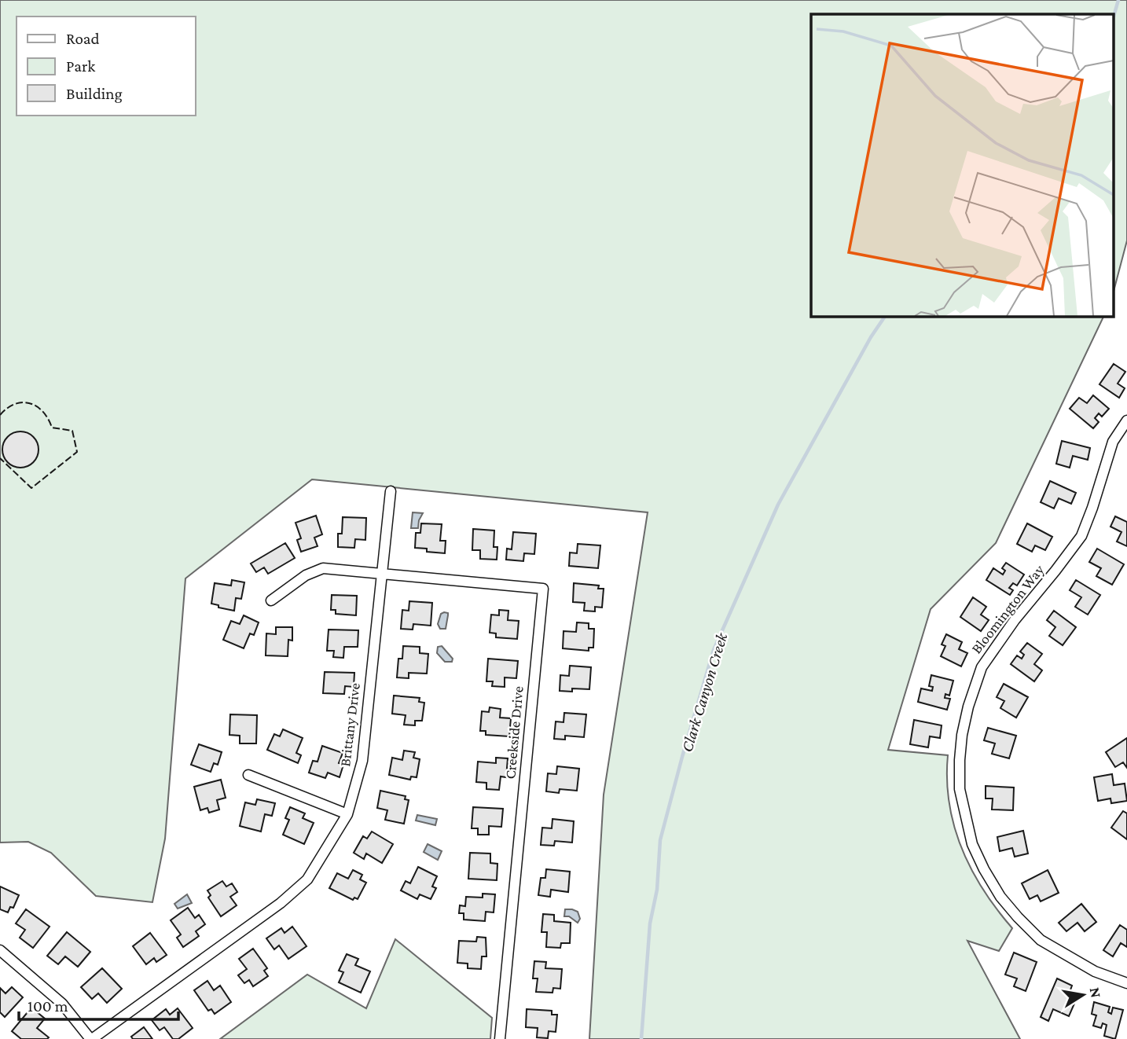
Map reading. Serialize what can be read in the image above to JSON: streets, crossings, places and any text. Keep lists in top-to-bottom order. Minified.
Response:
{"streets":{"street":["Bloomington Way","Brittany Drive","Creekside Drive"]},"crossings":[["Brittany Drive","Creekside Drive"]],"water":["Clark Canyon Creek"],"legend":["Road","Park","Building"],"scale_bar":"100 m","north":"right"}
